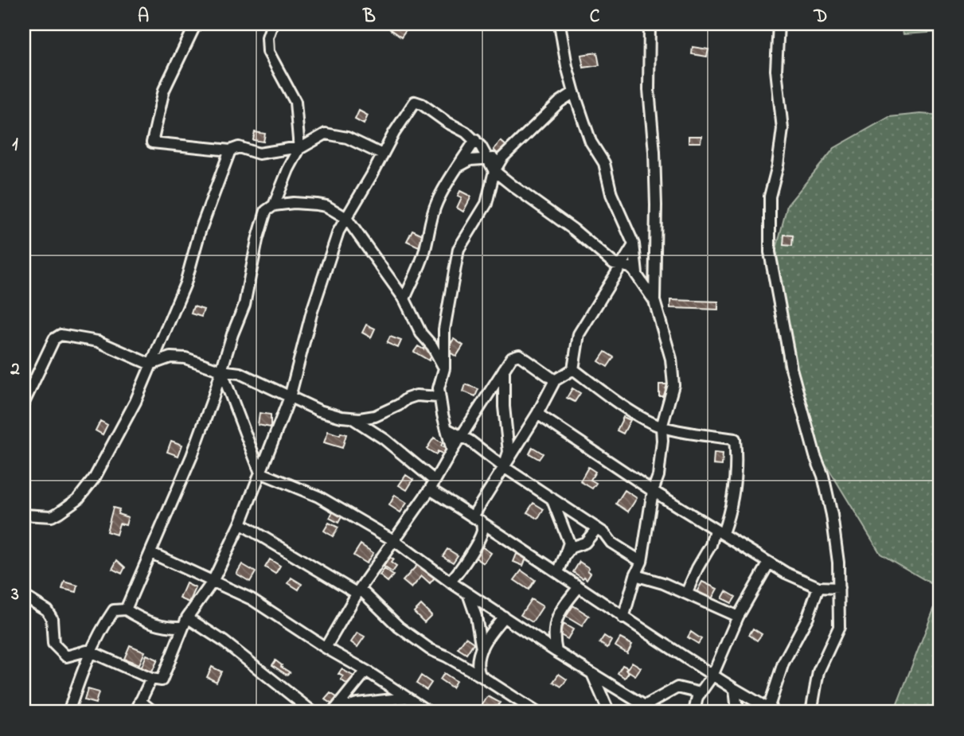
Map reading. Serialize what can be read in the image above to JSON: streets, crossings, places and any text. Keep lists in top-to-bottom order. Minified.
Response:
{"grid":{"columns":["A","B","C","D"],"rows":["1","2","3"]}}
